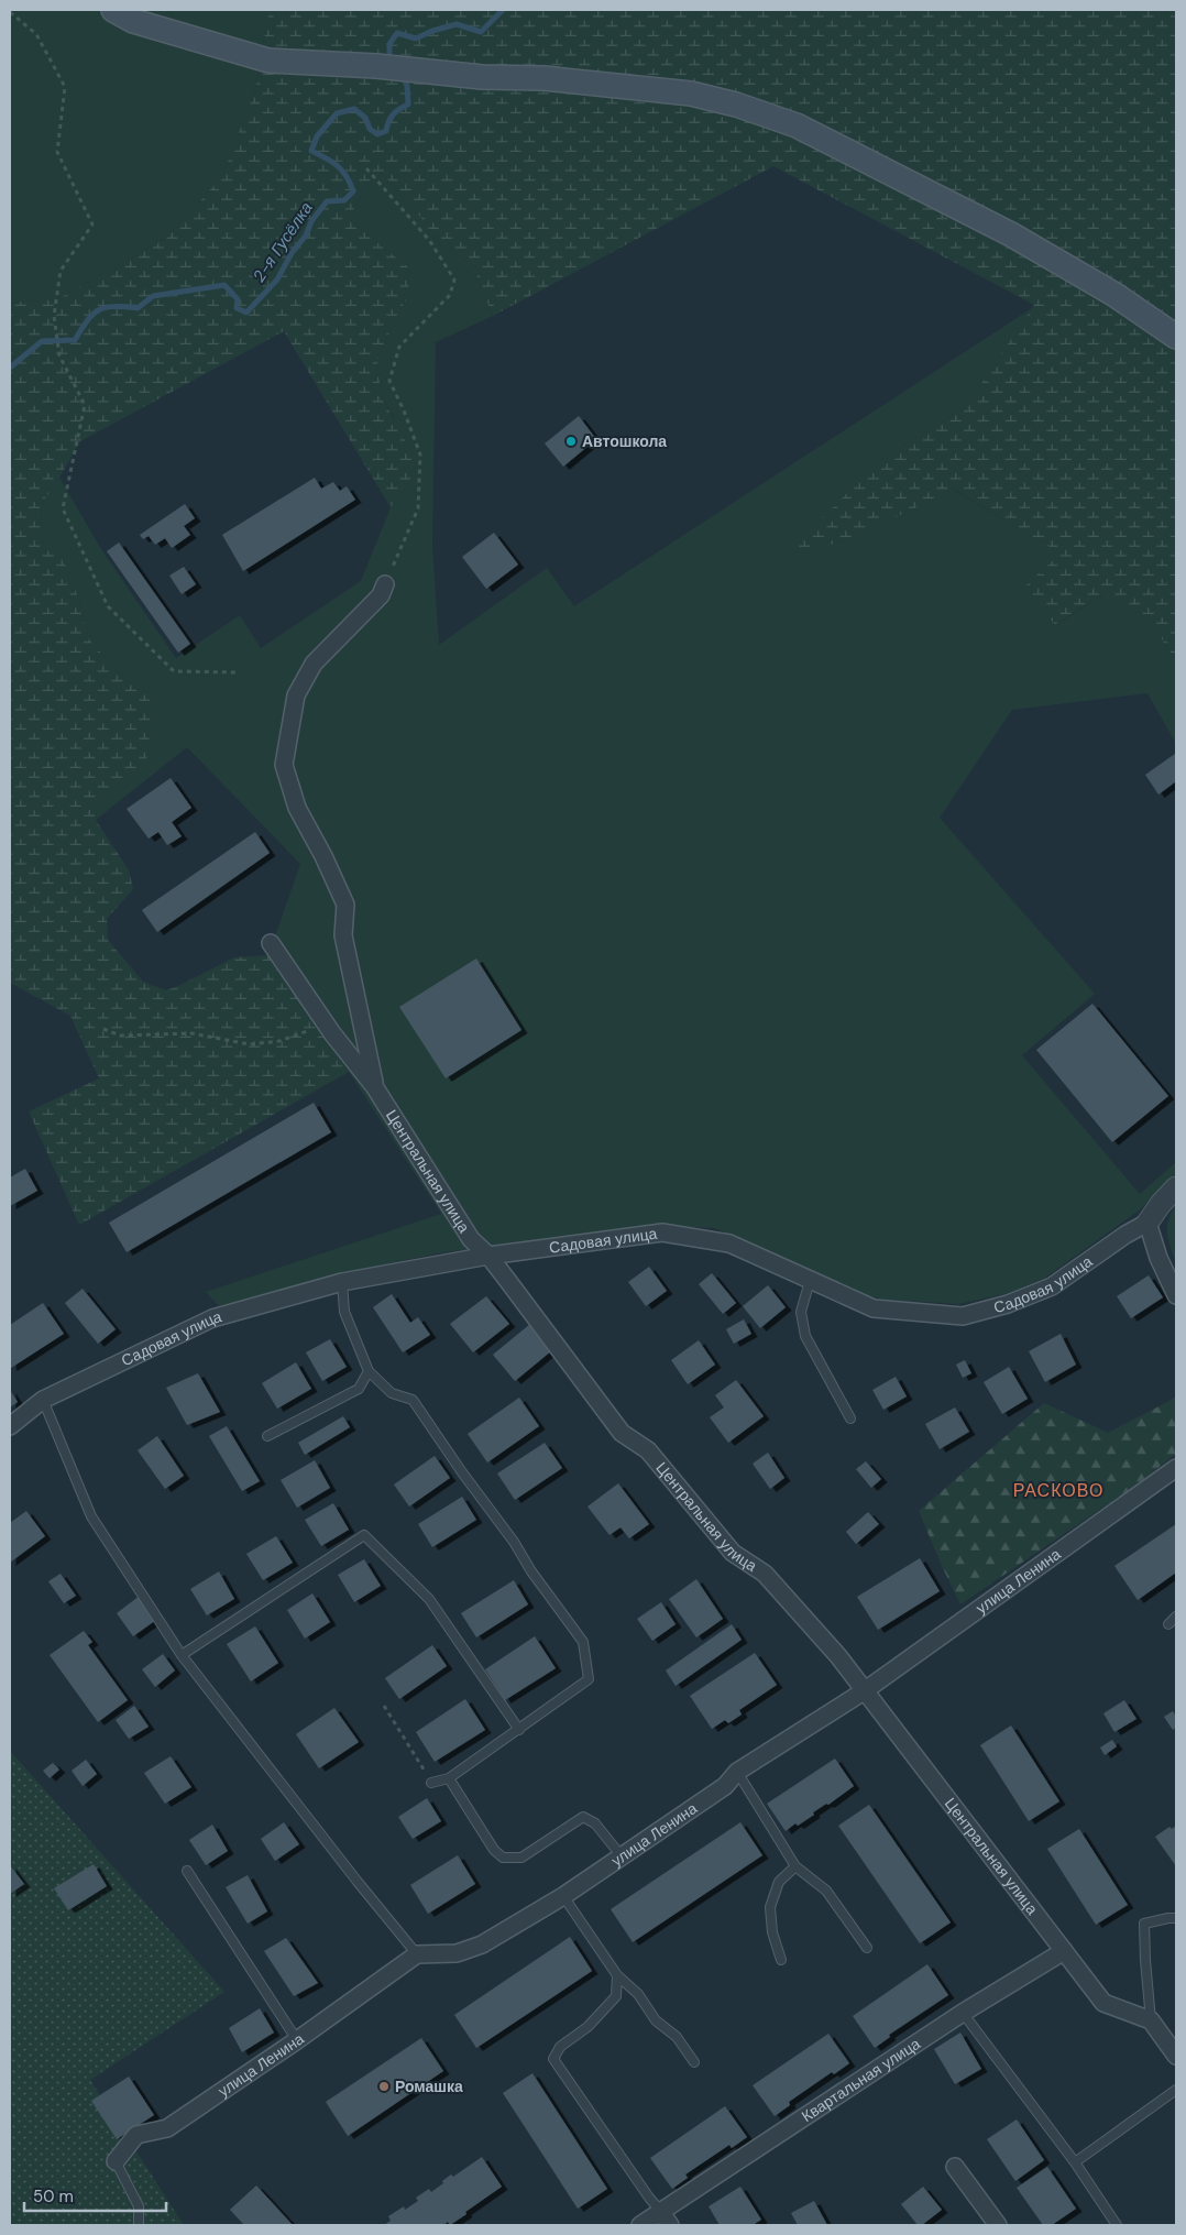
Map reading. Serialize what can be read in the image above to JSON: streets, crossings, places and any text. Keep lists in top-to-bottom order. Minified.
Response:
{"streets":{"street":["Центральная улица","Садовая улица","улица Ленина","Квартальная улица"]},"crossings":[["Центральная улица","Садовая улица"],["Центральная улица","улица Ленина"],["Центральная улица","Квартальная улица"]],"districts":["РАСКОВО"],"water":["2-я Гусёлка"],"places":["Автошкола","Ромашка"],"scale_bar":"50 m"}
